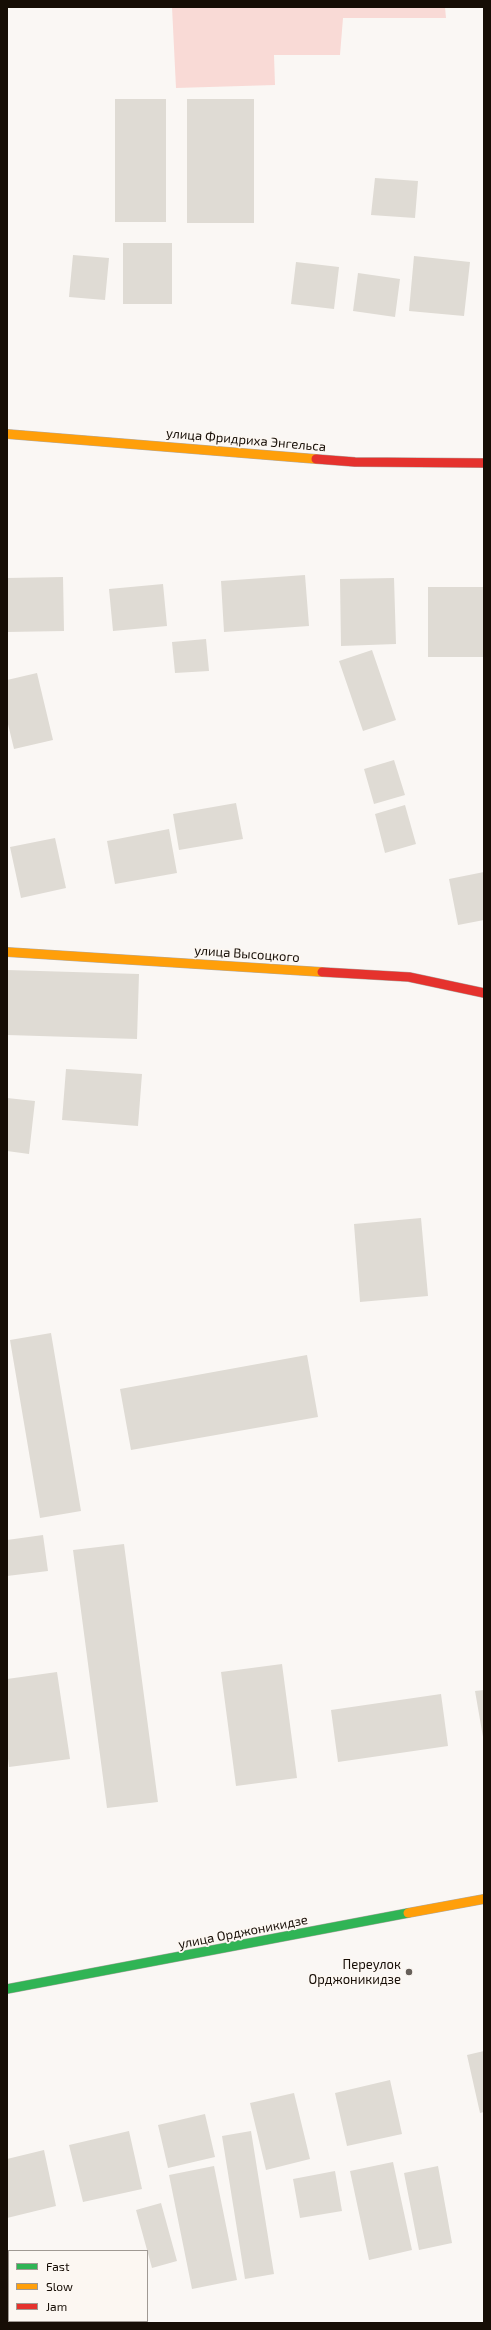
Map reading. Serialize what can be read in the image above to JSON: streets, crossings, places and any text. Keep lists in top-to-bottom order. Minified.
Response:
{"streets":{"street":["улица Фридриха Энгельса","улица Высоцкого","улица Орджоникидзе"]},"places":["Переулок Орджоникидзе"],"legend":["Fast","Slow","Jam"]}
